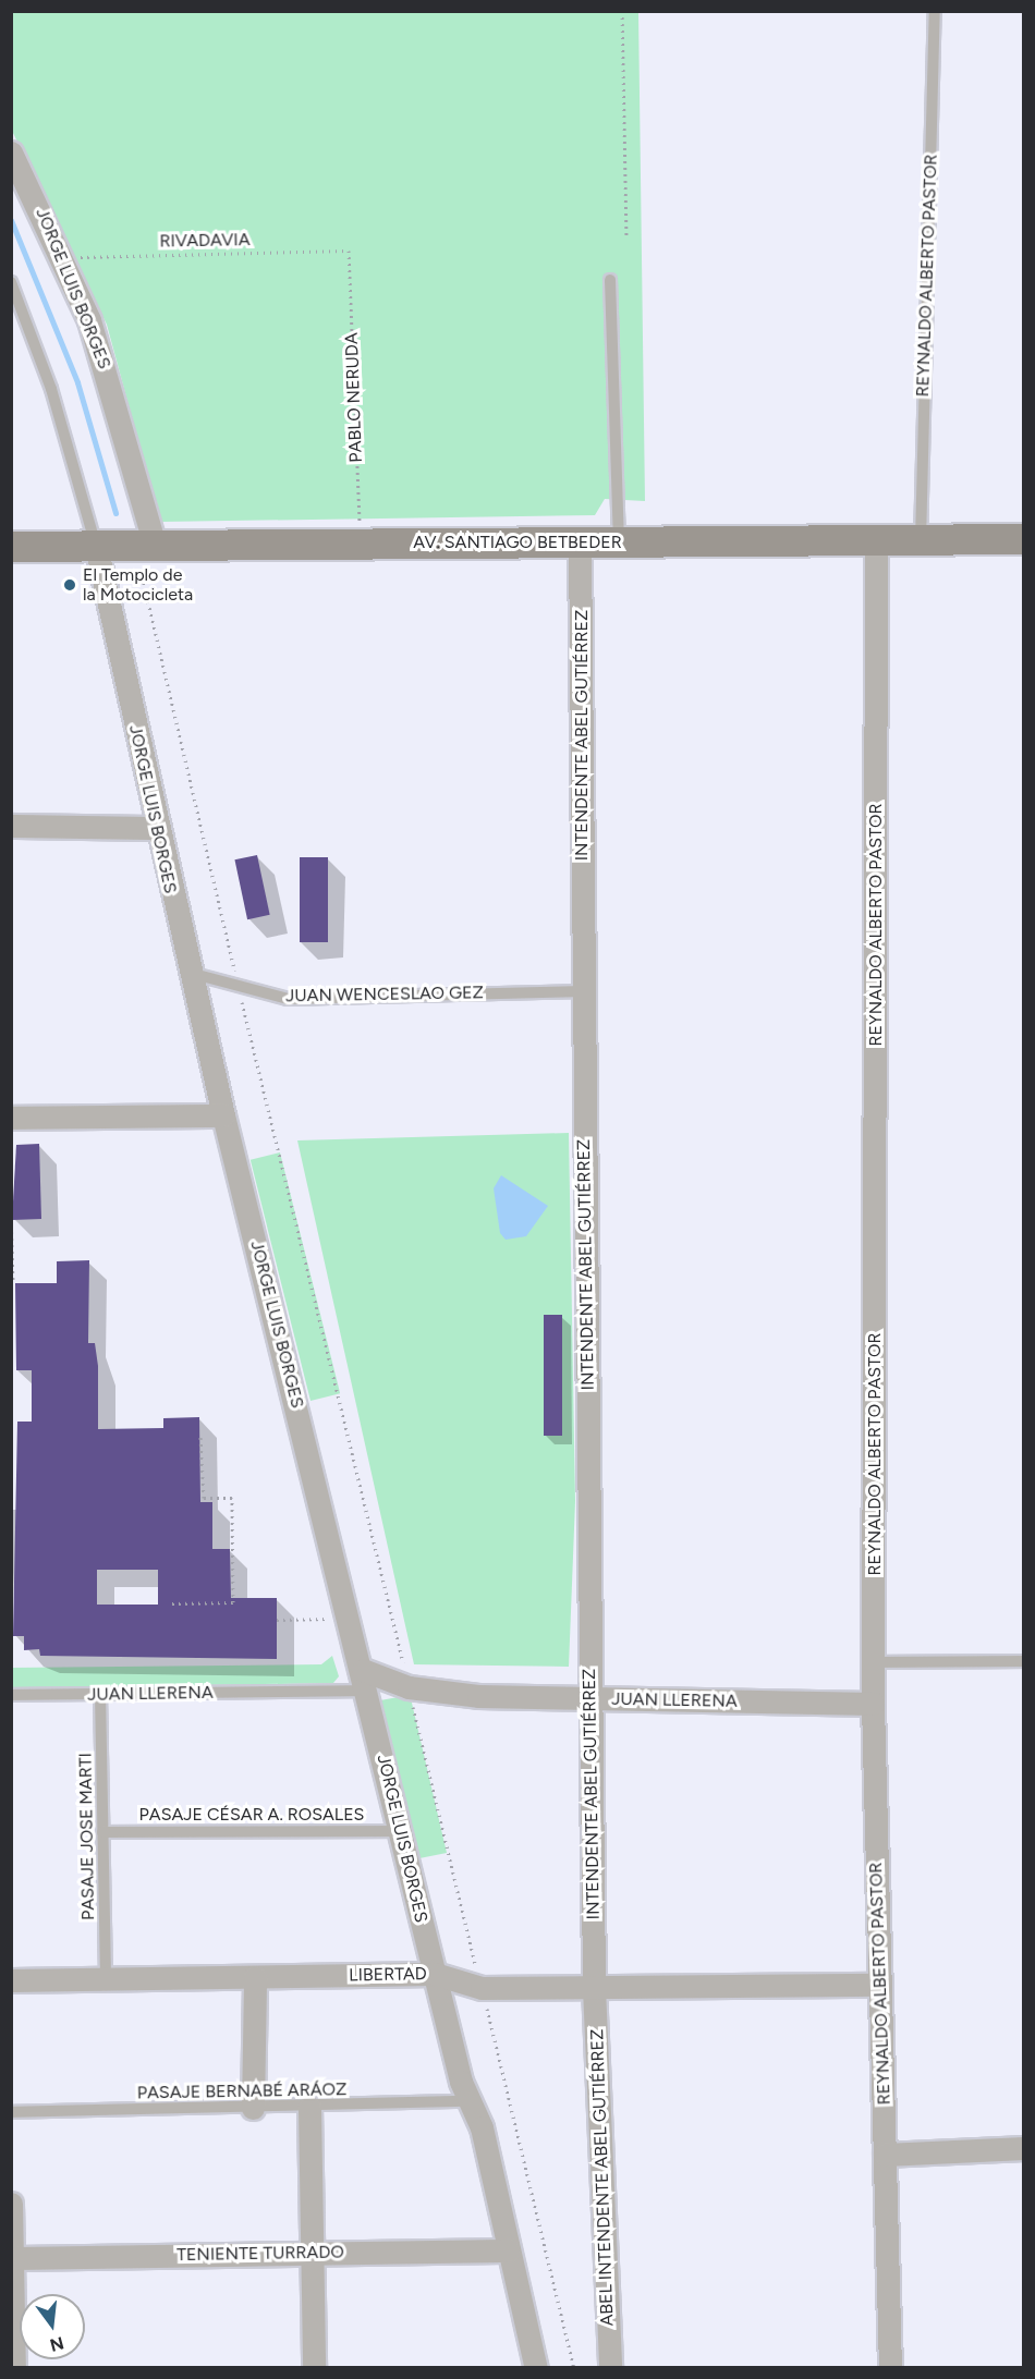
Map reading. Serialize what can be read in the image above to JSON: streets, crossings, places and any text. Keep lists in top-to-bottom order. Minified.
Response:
{"streets":{"main road":["AV. SANTIAGO BETBEDER"],"street":["REYNALDO ALBERTO PASTOR","JORGE LUIS BORGES","INTENDENTE ABEL GUTIÉRREZ","JUAN LLERENA","LIBERTAD","ABEL INTENDENTE ABEL GUTIÉRREZ","TENIENTE TURRADO"],"lane":["JUAN WENCESLAO GEZ","PASAJE CÉSAR A. ROSALES","PASAJE JOSE MARTI","PASAJE BERNABÉ ARÁOZ"],"path":["RIVADAVIA","PABLO NERUDA"]},"crossings":[["RIVADAVIA","JORGE LUIS BORGES"],["RIVADAVIA","PABLO NERUDA"],["REYNALDO ALBERTO PASTOR","AV. SANTIAGO BETBEDER"],["REYNALDO ALBERTO PASTOR","JUAN LLERENA"],["REYNALDO ALBERTO PASTOR","LIBERTAD"],["JORGE LUIS BORGES","AV. SANTIAGO BETBEDER"],["JORGE LUIS BORGES","JUAN WENCESLAO GEZ"],["JORGE LUIS BORGES","JUAN LLERENA"],["JORGE LUIS BORGES","PASAJE CÉSAR A. ROSALES"],["JORGE LUIS BORGES","LIBERTAD"],["JORGE LUIS BORGES","PASAJE BERNABÉ ARÁOZ"],["JORGE LUIS BORGES","TENIENTE TURRADO"],["PABLO NERUDA","AV. SANTIAGO BETBEDER"],["AV. SANTIAGO BETBEDER","INTENDENTE ABEL GUTIÉRREZ"],["INTENDENTE ABEL GUTIÉRREZ","JUAN WENCESLAO GEZ"],["INTENDENTE ABEL GUTIÉRREZ","JUAN LLERENA"],["INTENDENTE ABEL GUTIÉRREZ","LIBERTAD"],["INTENDENTE ABEL GUTIÉRREZ","ABEL INTENDENTE ABEL GUTIÉRREZ"],["JUAN LLERENA","PASAJE JOSE MARTI"],["PASAJE CÉSAR A. ROSALES","PASAJE JOSE MARTI"],["PASAJE JOSE MARTI","LIBERTAD"],["LIBERTAD","ABEL INTENDENTE ABEL GUTIÉRREZ"]],"places":["El Templo de la Motocicleta"],"north":"bottom"}
